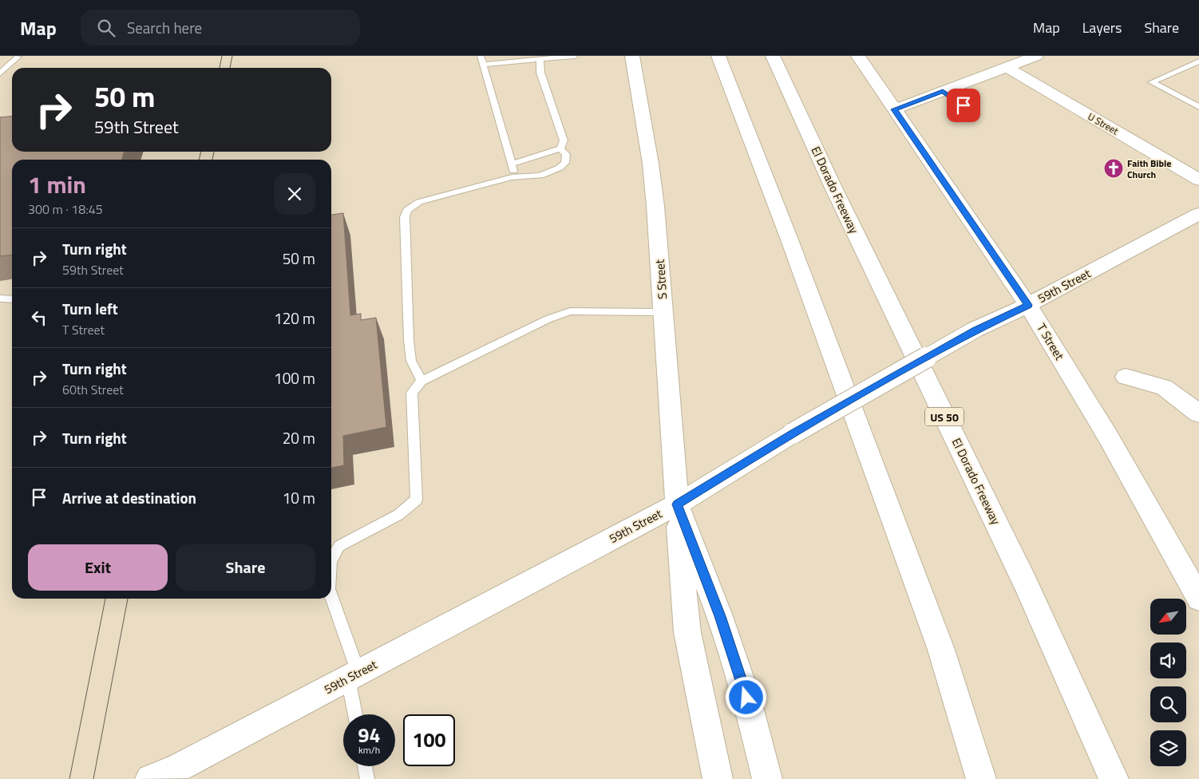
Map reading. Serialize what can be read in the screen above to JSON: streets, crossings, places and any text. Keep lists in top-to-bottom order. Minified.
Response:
{"streets":{"main road":["U Street","El Dorado Freeway","S Street","59th Street","T Street","US 50"]},"crossings":[["S Street","59th Street"],["59th Street","T Street"]],"places":{"church":["Faith Bible Church"]},"north":"bottom left","page":{"header":"Map","search":"Search here","nav":["Map","Layers","Share"],"turn":["50 m","59th Street"],"heading":["1 min","300 m · 18:45"],"list":[{"name":"Turn right","note":"59th Street","value":"50 m"},{"name":"Turn left","note":"T Street","value":"120 m"},{"name":"Turn right","note":"60th Street","value":"100 m"},{"name":"Turn right","value":"20 m"},{"name":"Arrive at destination","value":"10 m"}],"buttons":["Exit","Share"],"speed":"94 km/h","limit":"100"}}
